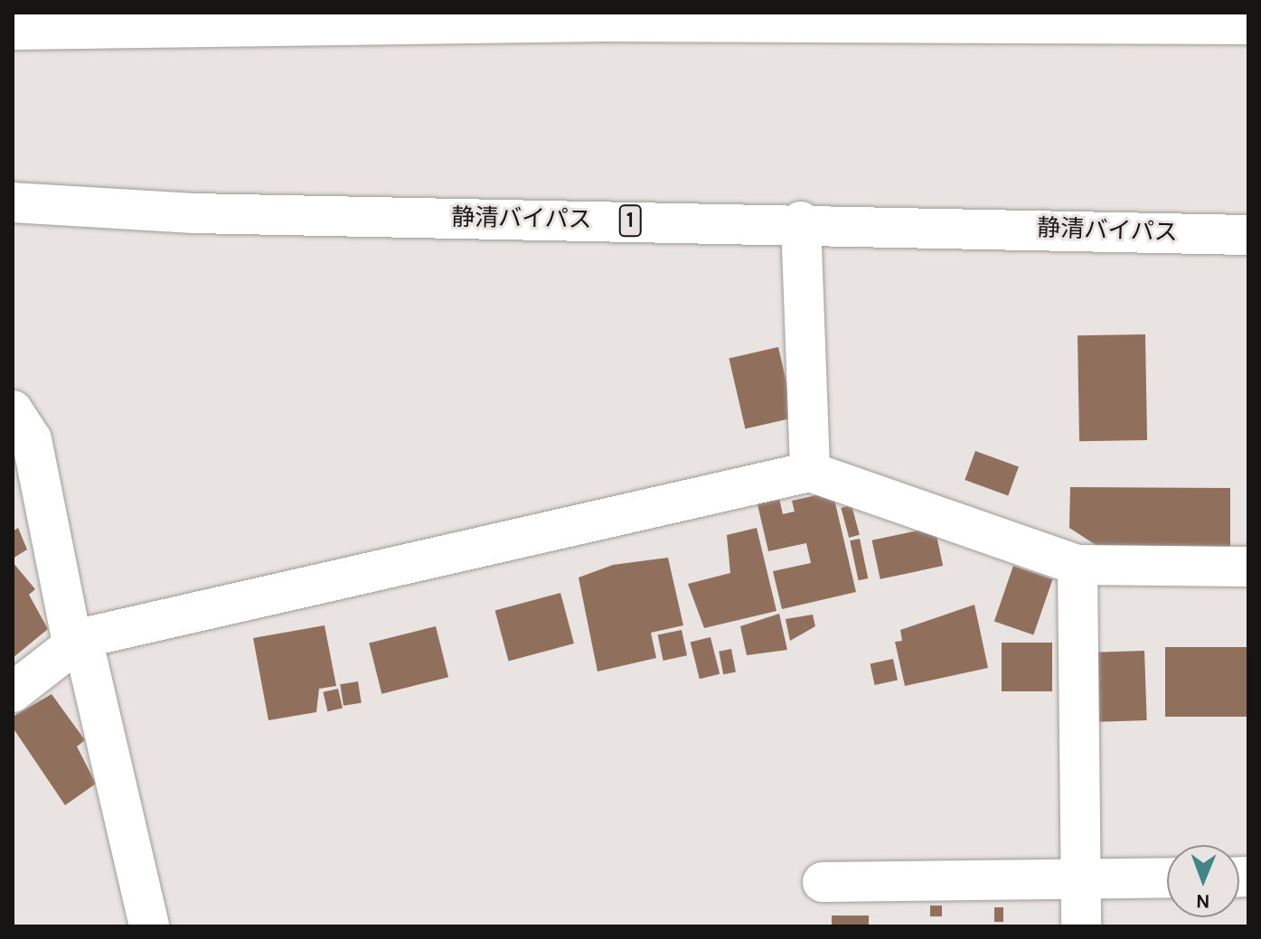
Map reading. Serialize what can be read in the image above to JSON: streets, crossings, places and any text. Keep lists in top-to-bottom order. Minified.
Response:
{"streets":{"main road":["静清バイパス","1"]},"north":"bottom"}
